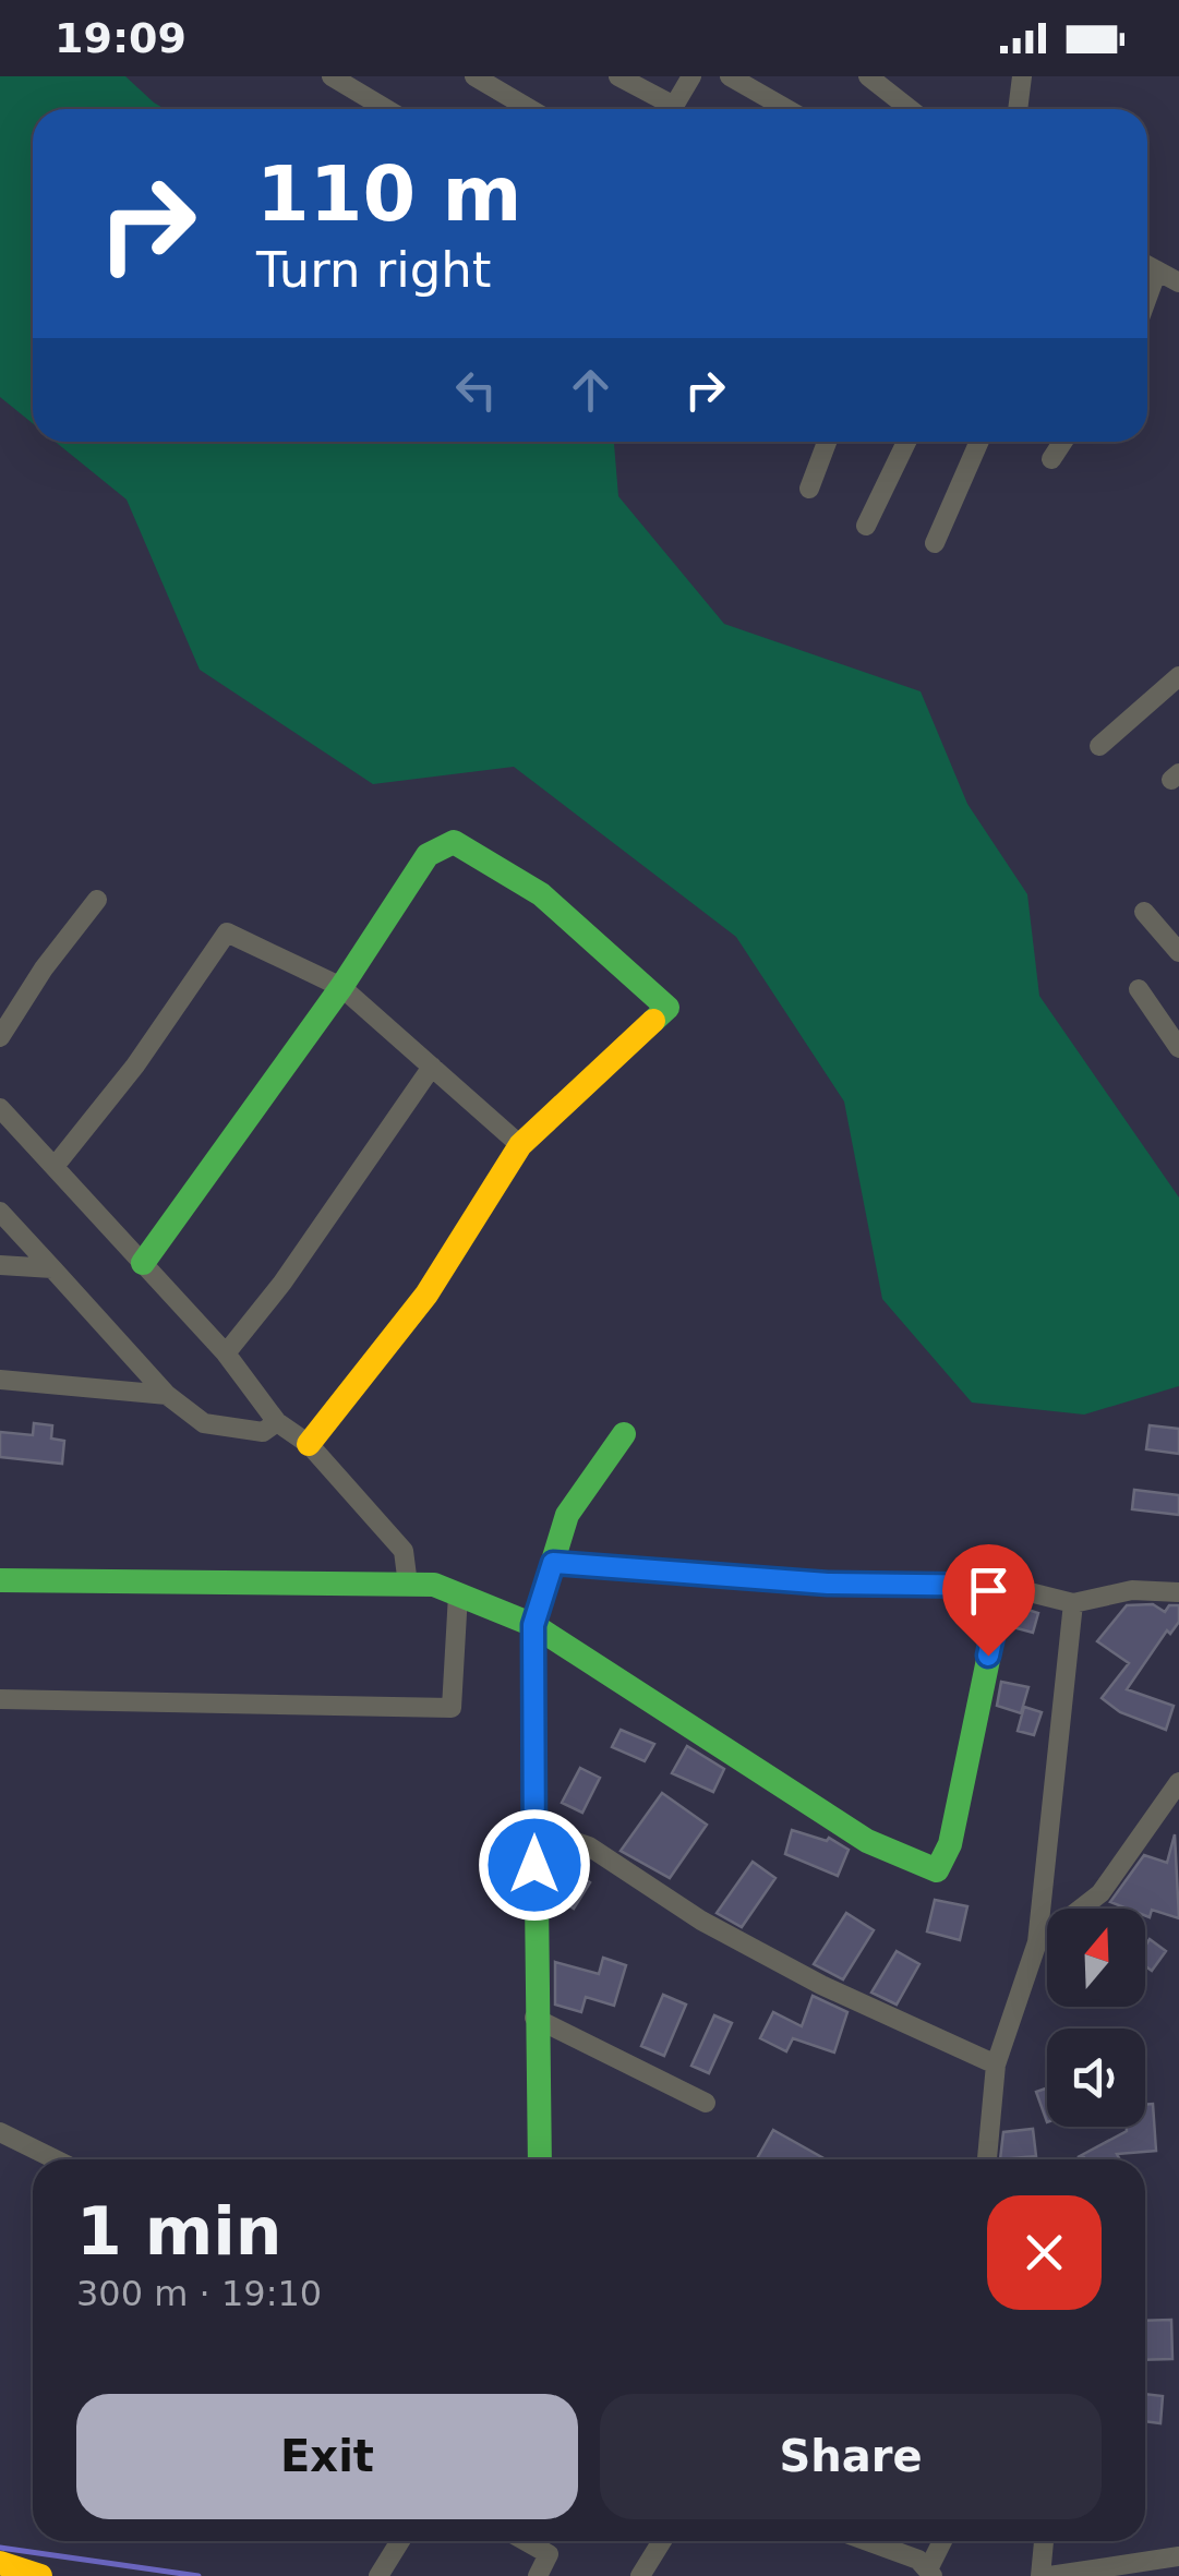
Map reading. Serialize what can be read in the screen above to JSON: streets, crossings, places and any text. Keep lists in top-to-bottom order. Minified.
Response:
{"north":"top","page":{"status":"19:09","turn":["110 m","Turn right"],"heading":["1 min","300 m · 19:10"],"buttons":["Exit","Share"]}}
